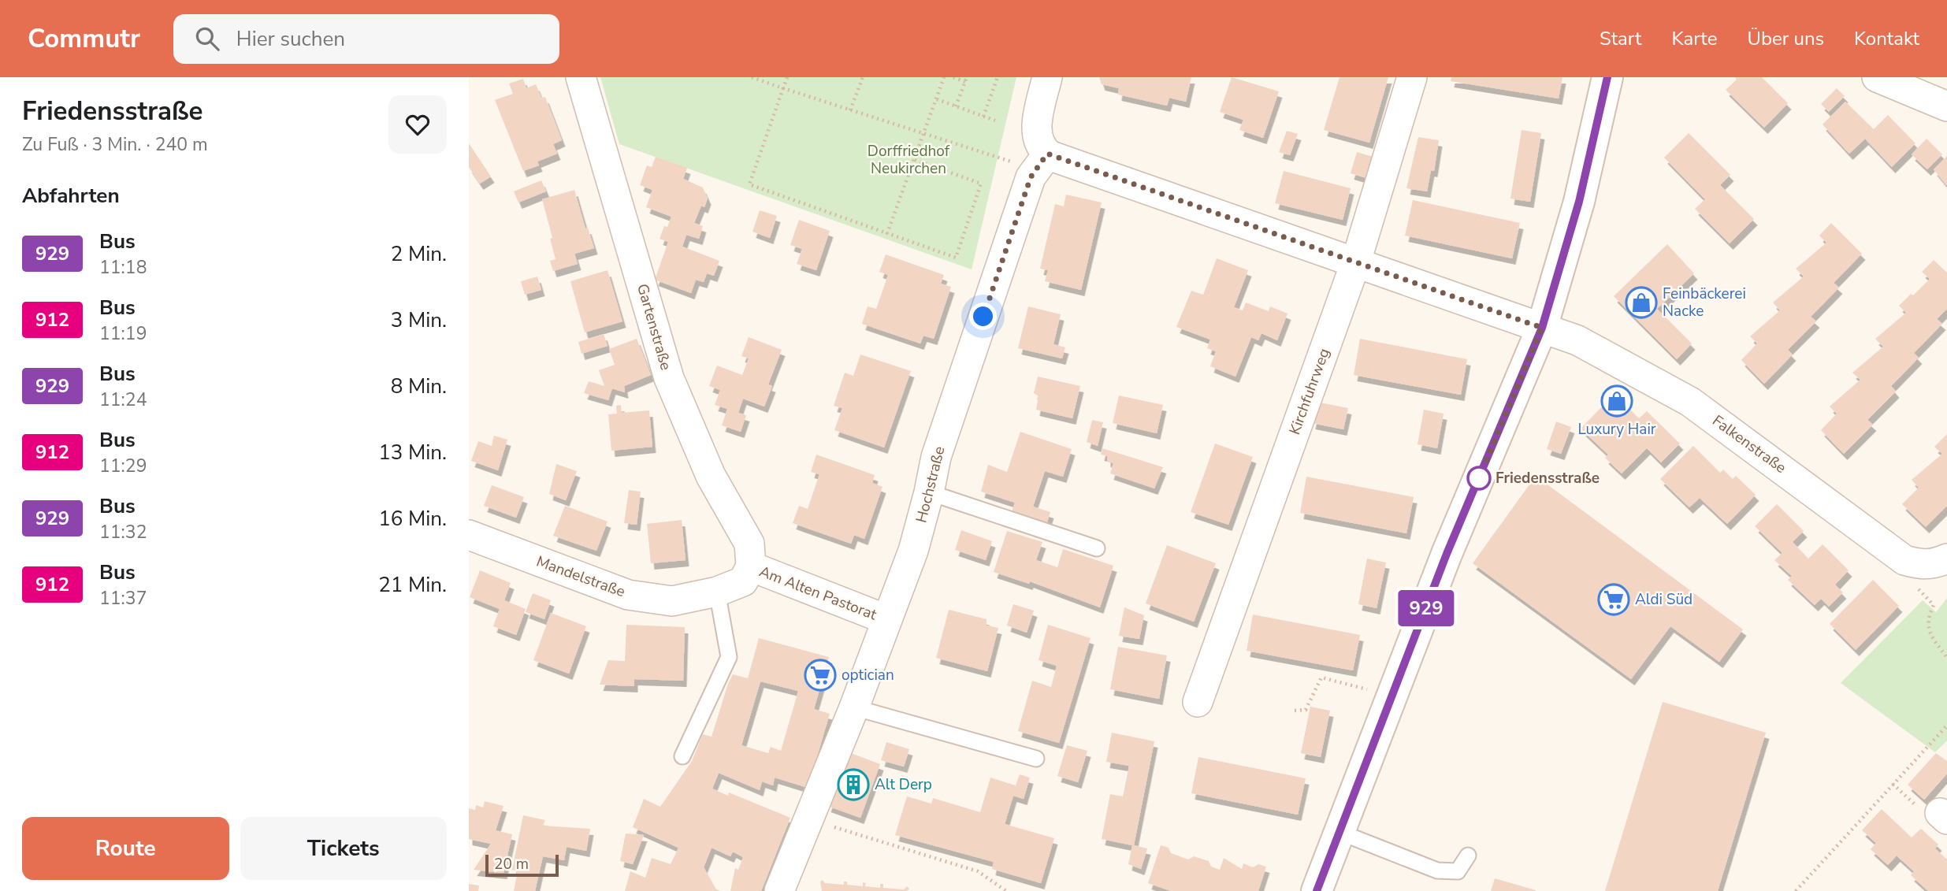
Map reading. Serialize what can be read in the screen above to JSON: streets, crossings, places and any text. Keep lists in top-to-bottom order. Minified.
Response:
{"streets":{"street":["Gartenstraße","Kirchfuhrweg","Falkenstraße","Hochstraße","Mandelstraße","Am Alten Pastorat"]},"crossings":[["Gartenstraße","Mandelstraße"],["Gartenstraße","Am Alten Pastorat"],["Hochstraße","Am Alten Pastorat"],["Mandelstraße","Am Alten Pastorat"]],"parks":["Dorffriedhof Neukirchen"],"places":{"shop":["Feinbäckerei Nacke","Luxury Hair"],"other":["Friedensstraße"],"supermarket":["Aldi Süd","optician"],"building":["Alt Derp"]},"lines":["bus line 929"],"scale_bar":"20 m","page":{"header":"Commutr","search":"Hier suchen","nav":["Start","Karte","Über uns","Kontakt"],"heading":[["Friedensstraße","Zu Fuß · 3 Min. · 240 m"],"Abfahrten"],"on_map":"929","list":[{"mark":"929","name":"Bus","note":"11:18","value":"2 Min."},{"mark":"912","name":"Bus","note":"11:19","value":"3 Min."},{"mark":"929","name":"Bus","note":"11:24","value":"8 Min."},{"mark":"912","name":"Bus","note":"11:29","value":"13 Min."},{"mark":"929","name":"Bus","note":"11:32","value":"16 Min."},{"mark":"912","name":"Bus","note":"11:37","value":"21 Min."}],"buttons":["Route","Tickets"],"scale":"20 m"}}
